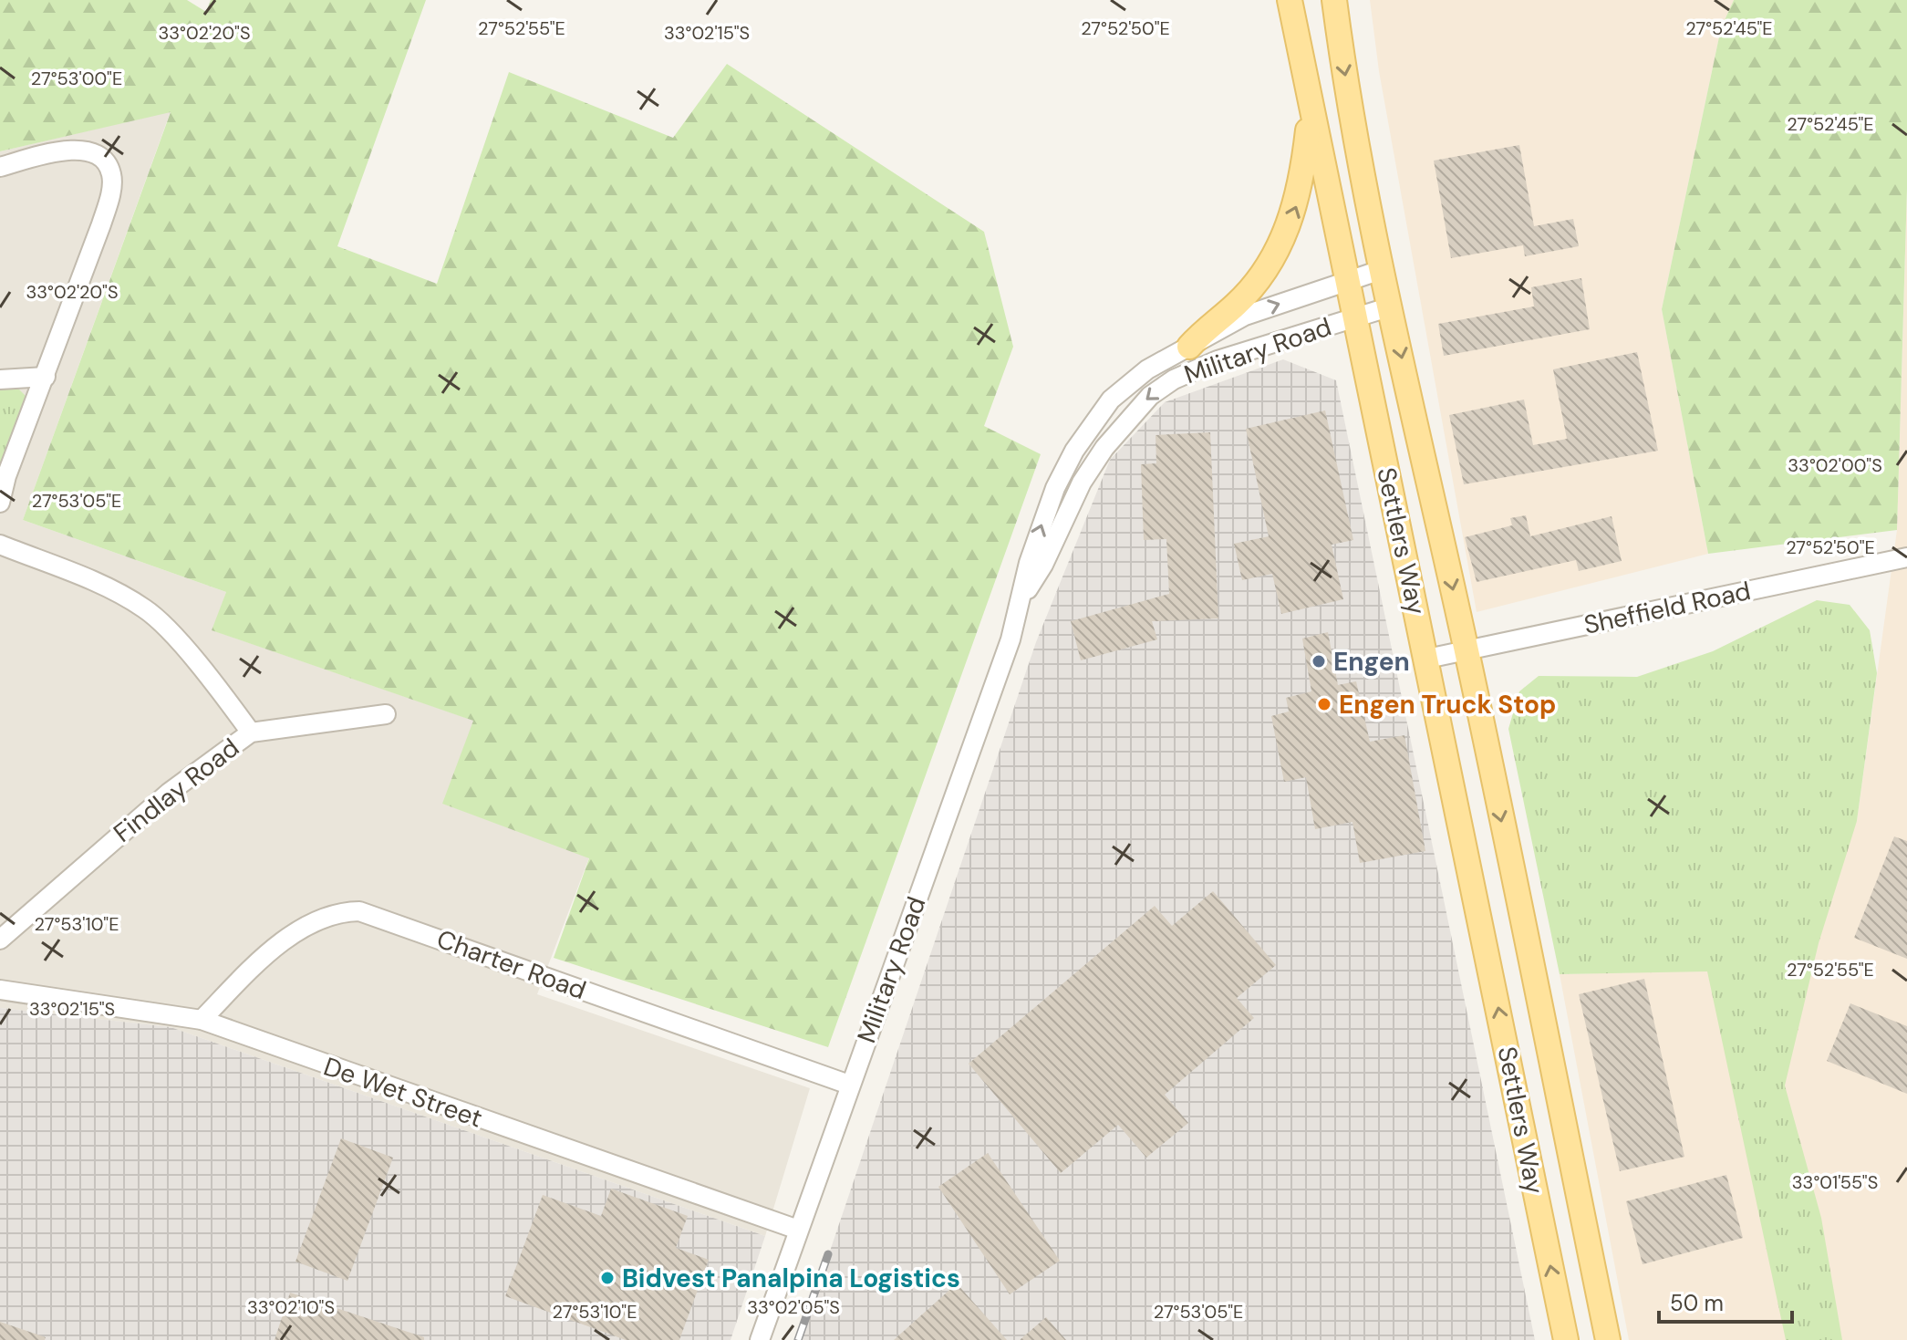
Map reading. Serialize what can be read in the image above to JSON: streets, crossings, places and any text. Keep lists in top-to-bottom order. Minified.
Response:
{"streets":{"main road":["Settlers Way"],"street":["Military Road","Sheffield Road","Findlay Road","Charter Road","De Wet Street"]},"crossings":[["Military Road","Settlers Way"],["Military Road","Charter Road"],["Military Road","De Wet Street"],["Settlers Way","Sheffield Road"],["Charter Road","De Wet Street"]],"places":["Engen","Engen Truck Stop","Bidvest Panalpina Logistics"],"scale_bar":"50 m","coordinates":["27°52'55\"E","27°52'50\"E","27°52'45\"E","33°02'20\"S","33°02'15\"S","27°53'00\"E","33°02'00\"S","27°53'05\"E","27°53'10\"E","33°01'55\"S","33°02'10\"S","33°02'05\"S"]}
